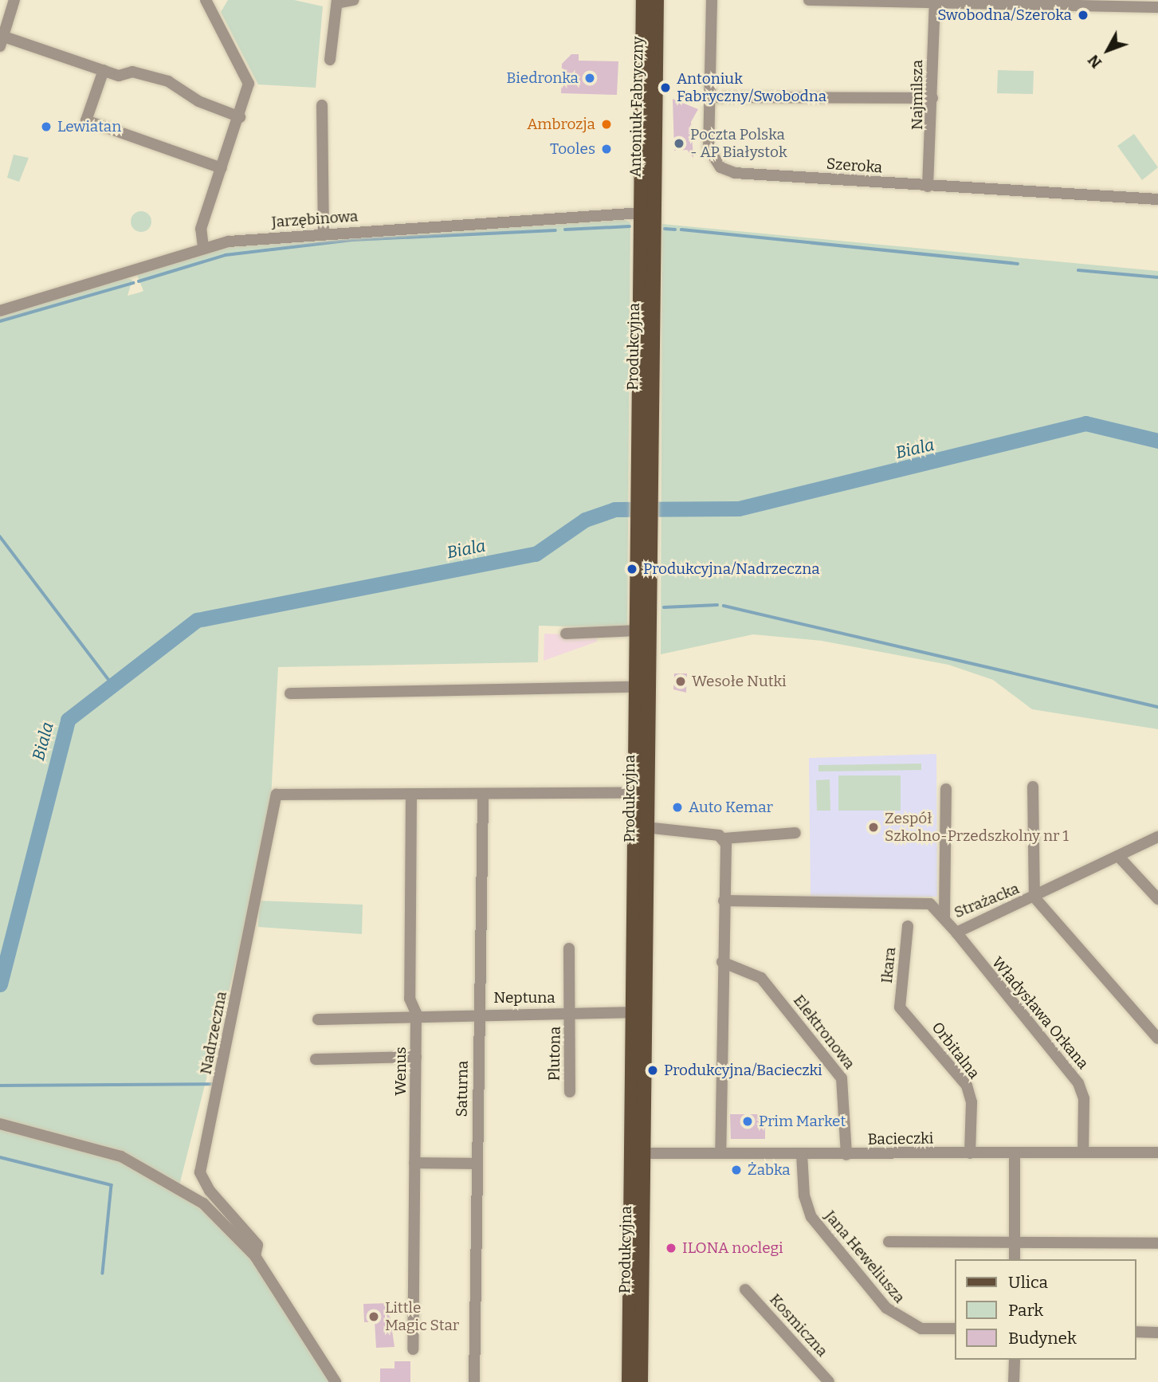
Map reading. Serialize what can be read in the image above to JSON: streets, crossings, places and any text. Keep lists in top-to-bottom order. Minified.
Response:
{"streets":{"main road":["Antoniuk Fabryczny","Produkcyjna"],"street":["Najmilsza","Szeroka","Jarzębinowa","Strażacka","Ikara","Neptuna","Władysława Orkana","Elektronowa","Nadrzeczna","Orbitalna","Plutona","Wenus","Saturna","Bacieczki","Jana Heweliusza","Kosmiczna"]},"crossings":[["Najmilsza","Szeroka"],["Antoniuk Fabryczny","Jarzębinowa"],["Antoniuk Fabryczny","Produkcyjna"],["Jarzębinowa","Produkcyjna"],["Produkcyjna","Neptuna"],["Produkcyjna","Bacieczki"],["Strażacka","Władysława Orkana"],["Ikara","Orbitalna"],["Neptuna","Plutona"],["Neptuna","Wenus"],["Neptuna","Saturna"],["Władysława Orkana","Bacieczki"],["Elektronowa","Bacieczki"],["Nadrzeczna","Wenus"],["Orbitalna","Bacieczki"],["Bacieczki","Jana Heweliusza"]],"water":["Biala"],"places":["Swobodna/Szeroka","Biedronka","Antoniuk Fabryczny/Swobodna","Ambrozja","Lewiatan","Poczta Polska - AP Białystok","Tooles","Produkcyjna/Nadrzeczna","Wesołe Nutki","Auto Kemar","Zespół Szkolno-Przedszkolny nr 1","Produkcyjna/Bacieczki","Prim Market","Żabka","ILONA noclegi","Little Magic Star"],"legend":["Ulica","Park","Budynek"],"north":"bottom left"}
